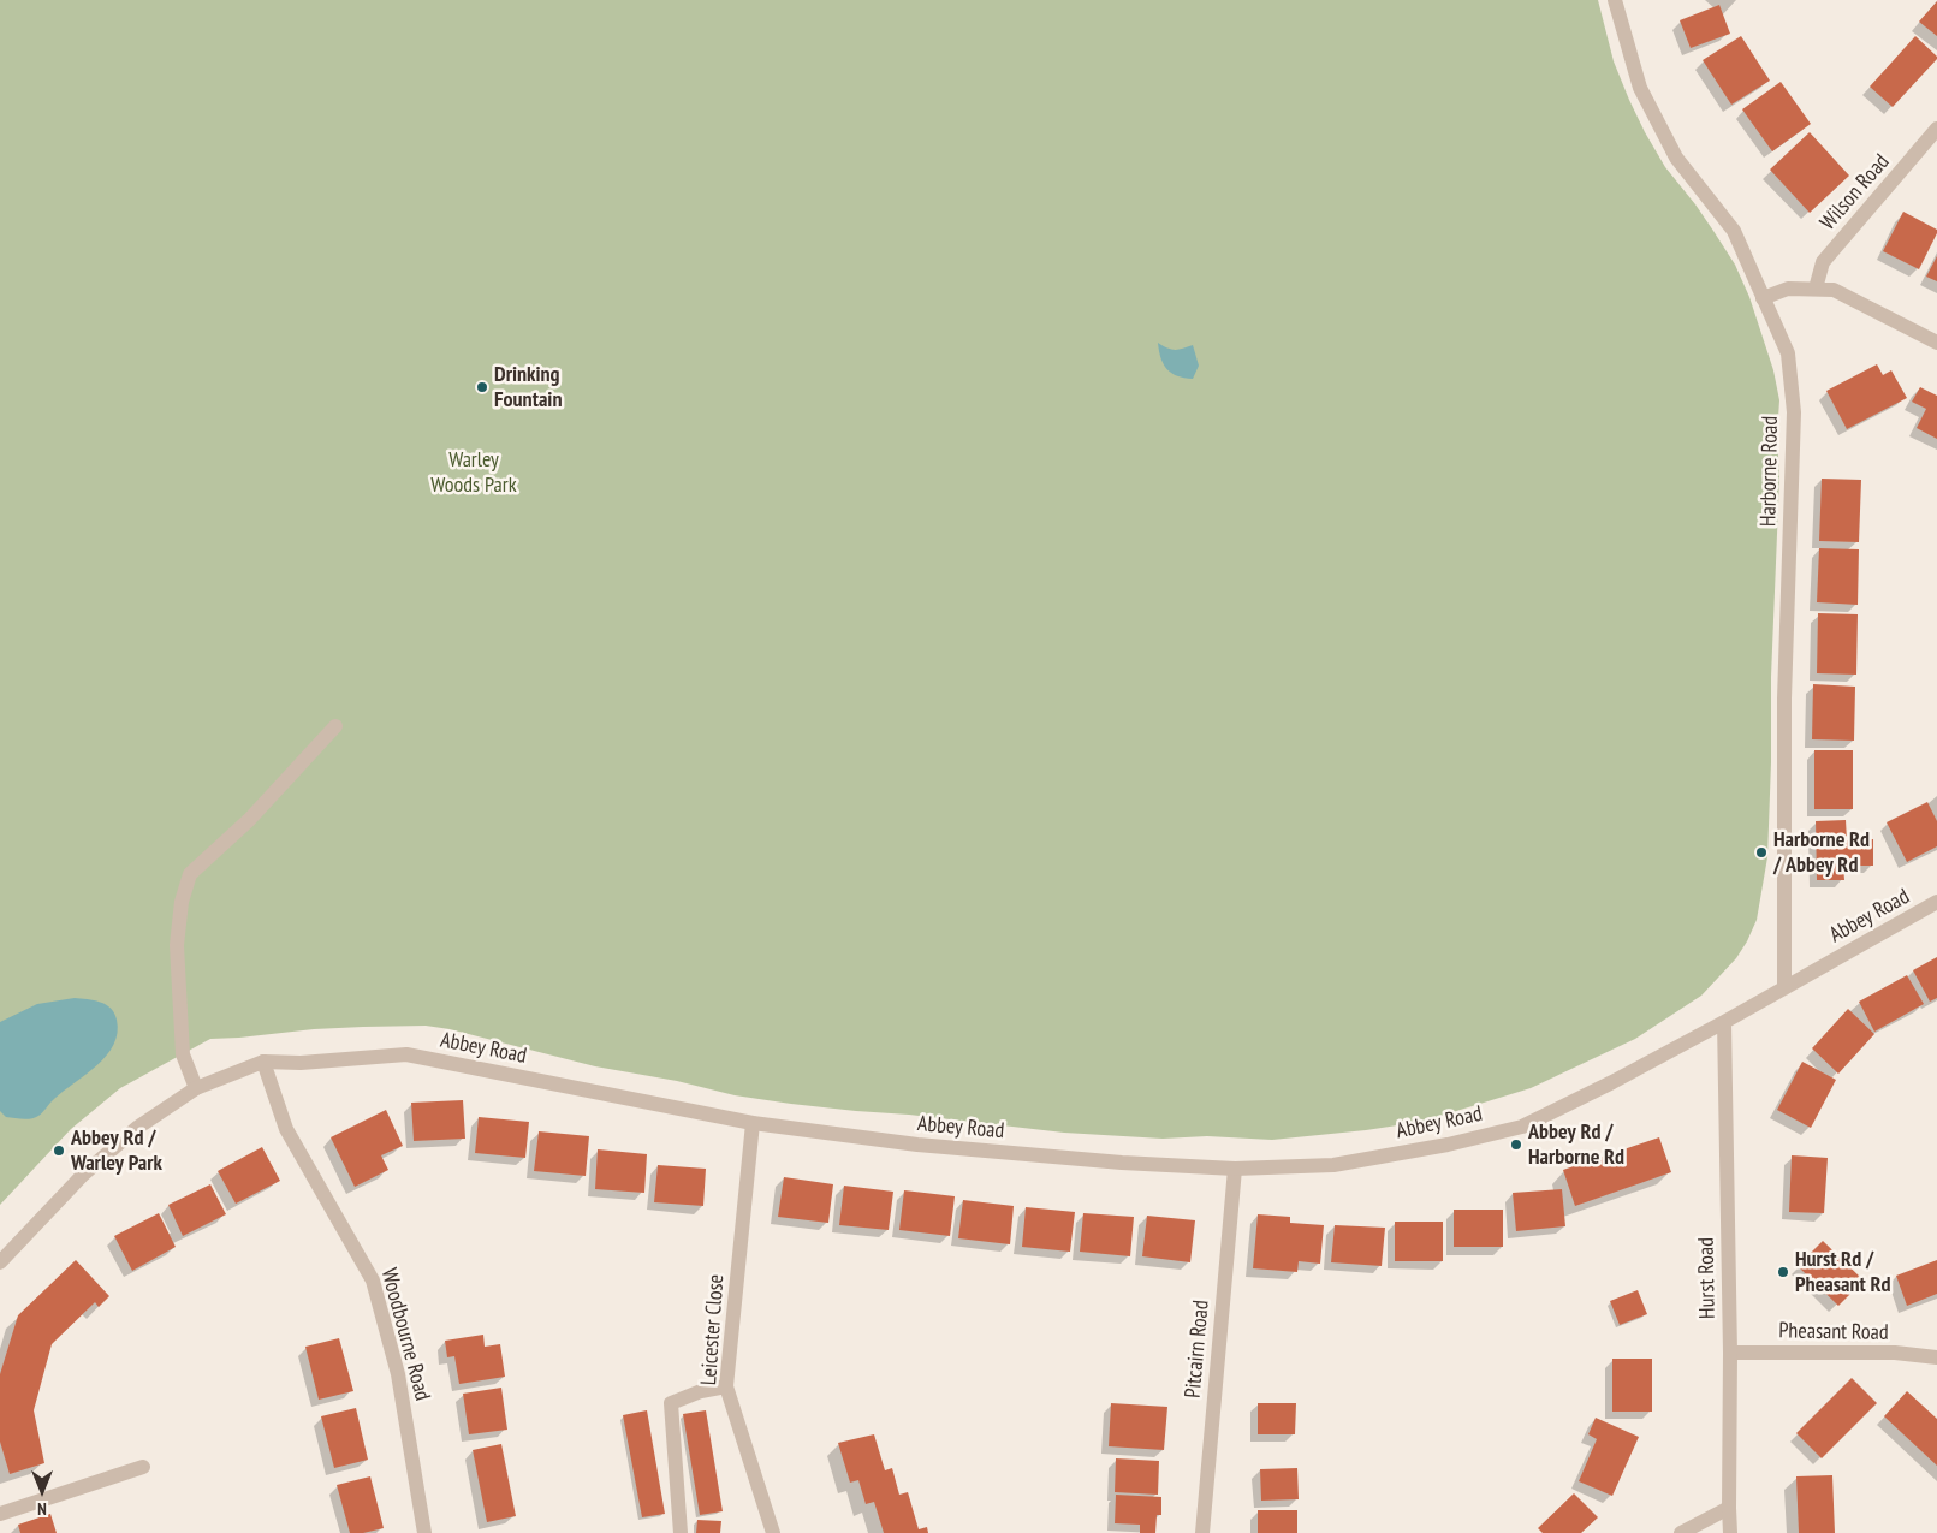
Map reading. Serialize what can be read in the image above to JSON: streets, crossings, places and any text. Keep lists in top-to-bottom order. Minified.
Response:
{"streets":{"street":["Wilson Road","Harborne Road","Abbey Road","Hurst Road","Leicester Close","Pheasant Road","Woodbourne Road","Pitcairn Road"]},"crossings":[["Harborne Road","Abbey Road"],["Abbey Road","Hurst Road"],["Abbey Road","Leicester Close"],["Abbey Road","Woodbourne Road"],["Abbey Road","Pitcairn Road"],["Hurst Road","Pheasant Road"]],"parks":["Warley Woods Park"],"places":["Drinking Fountain","Harborne Rd / Abbey Rd","Abbey Rd / Harborne Rd","Abbey Rd / Warley Park","Hurst Rd / Pheasant Rd"],"north":"bottom"}
